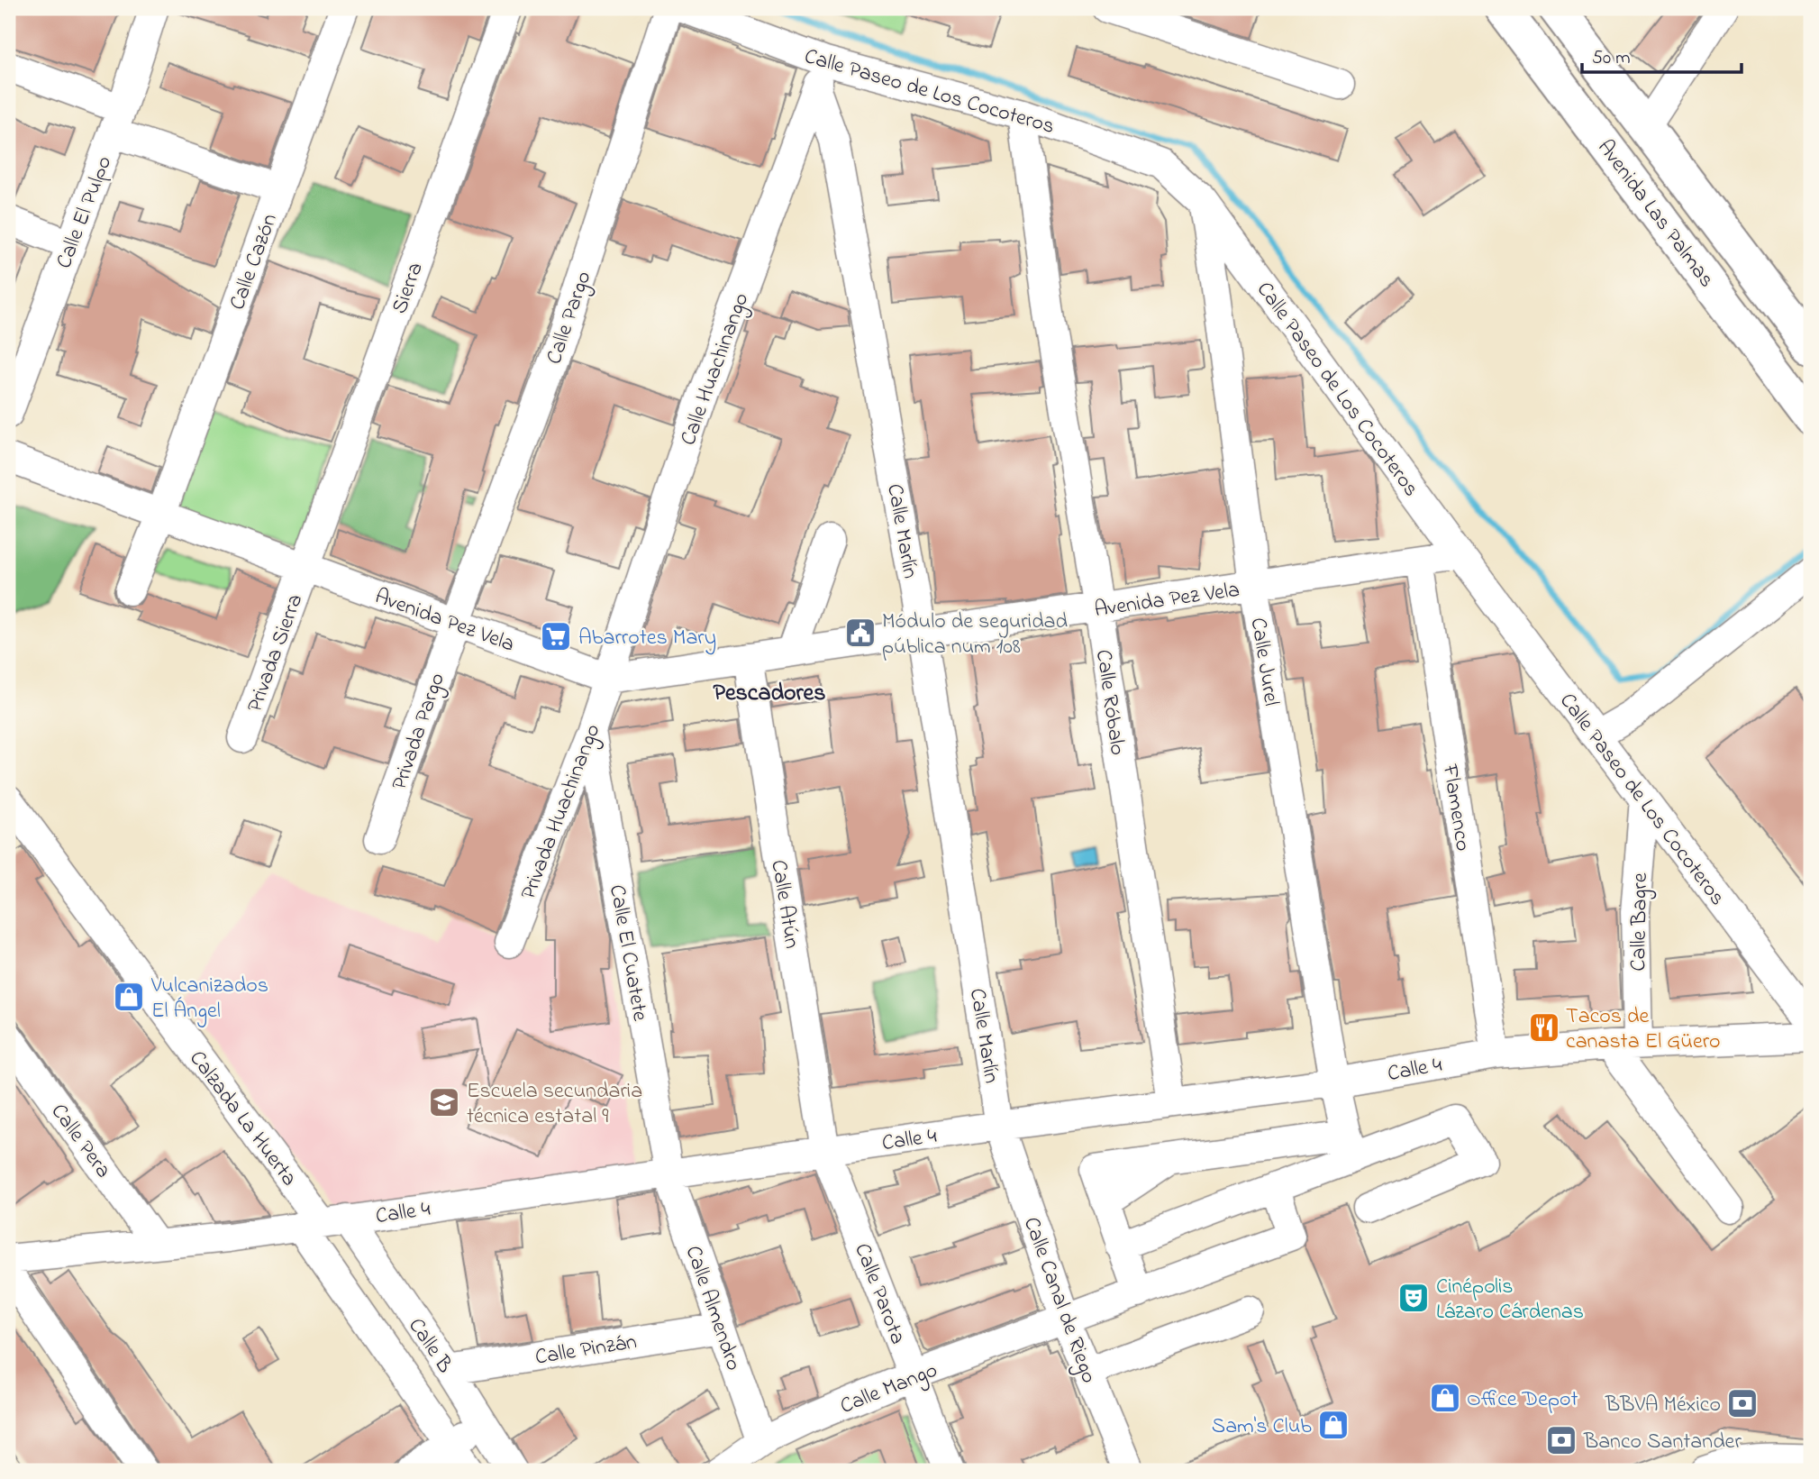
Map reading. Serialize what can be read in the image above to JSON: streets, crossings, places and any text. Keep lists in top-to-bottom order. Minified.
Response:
{"streets":{"main road":["Avenida Las Palmas"],"street":["Calle Paseo de Los Cocoteros","Calle El Pulpo","Calle Cazón","Sierra","Calle Pargo","Calle Huachinango","Calle Marlín","Avenida Pez Vela","Privada Sierra","Calle Jurel","Calle Róbalo","Privada Pargo","Flamenco","Privada Huachinango","Calle Atún","Calle Bagre","Calle El Cuatete","Calle 4","Calzada La Huerta","Calle Pera","Calle Parota","Calle Canal de Riego","Calle Almendro","Calle B","Calle Pinzán","Calle Mango"]},"crossings":[["Calle Paseo de Los Cocoteros","Calle Huachinango"],["Calle Paseo de Los Cocoteros","Avenida Pez Vela"],["Calle Paseo de Los Cocoteros","Calle Jurel"],["Calle Paseo de Los Cocoteros","Calle Róbalo"],["Calle Paseo de Los Cocoteros","Calle Bagre"],["Calle Cazón","Avenida Pez Vela"],["Sierra","Avenida Pez Vela"],["Sierra","Privada Sierra"],["Calle Pargo","Avenida Pez Vela"],["Calle Pargo","Privada Pargo"],["Calle Huachinango","Calle Marlín"],["Calle Huachinango","Avenida Pez Vela"],["Calle Huachinango","Privada Huachinango"],["Calle Marlín","Avenida Pez Vela"],["Calle Marlín","Calle 4"],["Calle Marlín","Calle Canal de Riego"],["Avenida Pez Vela","Privada Sierra"],["Avenida Pez Vela","Calle Jurel"],["Avenida Pez Vela","Calle Róbalo"],["Avenida Pez Vela","Privada Pargo"],["Avenida Pez Vela","Flamenco"],["Avenida Pez Vela","Privada Huachinango"],["Avenida Pez Vela","Calle Atún"],["Calle Jurel","Calle 4"],["Calle Róbalo","Calle 4"],["Flamenco","Calle 4"],["Privada Huachinango","Calle El Cuatete"],["Calle Atún","Calle 4"],["Calle Atún","Calle Parota"],["Calle Bagre","Calle 4"],["Calle El Cuatete","Calle 4"],["Calle El Cuatete","Calle Almendro"],["Calle 4","Calzada La Huerta"],["Calle 4","Calle Pera"],["Calle 4","Calle Parota"],["Calle 4","Calle Canal de Riego"],["Calle 4","Calle Almendro"],["Calle 4","Calle B"],["Calzada La Huerta","Calle B"],["Calle Parota","Calle Mango"],["Calle Canal de Riego","Calle Mango"],["Calle Almendro","Calle Pinzán"],["Calle Almendro","Calle Mango"],["Calle B","Calle Pinzán"]],"districts":["Pescadores"],"places":{"public building":["Módulo de seguridad pública num 108"],"supermarket":["Abarrotes Mary"],"shop":["Vulcanizados El Ángel","Office Depot","Sam's Club"],"restaurant":["Tacos de canasta El Güero"],"school or university":["Escuela secundaria técnica estatal 9"],"theatre":["Cinépolis Lázaro Cárdenas"],"bank":["BBVA México","Banco Santander"]},"scale_bar":"50 m"}
